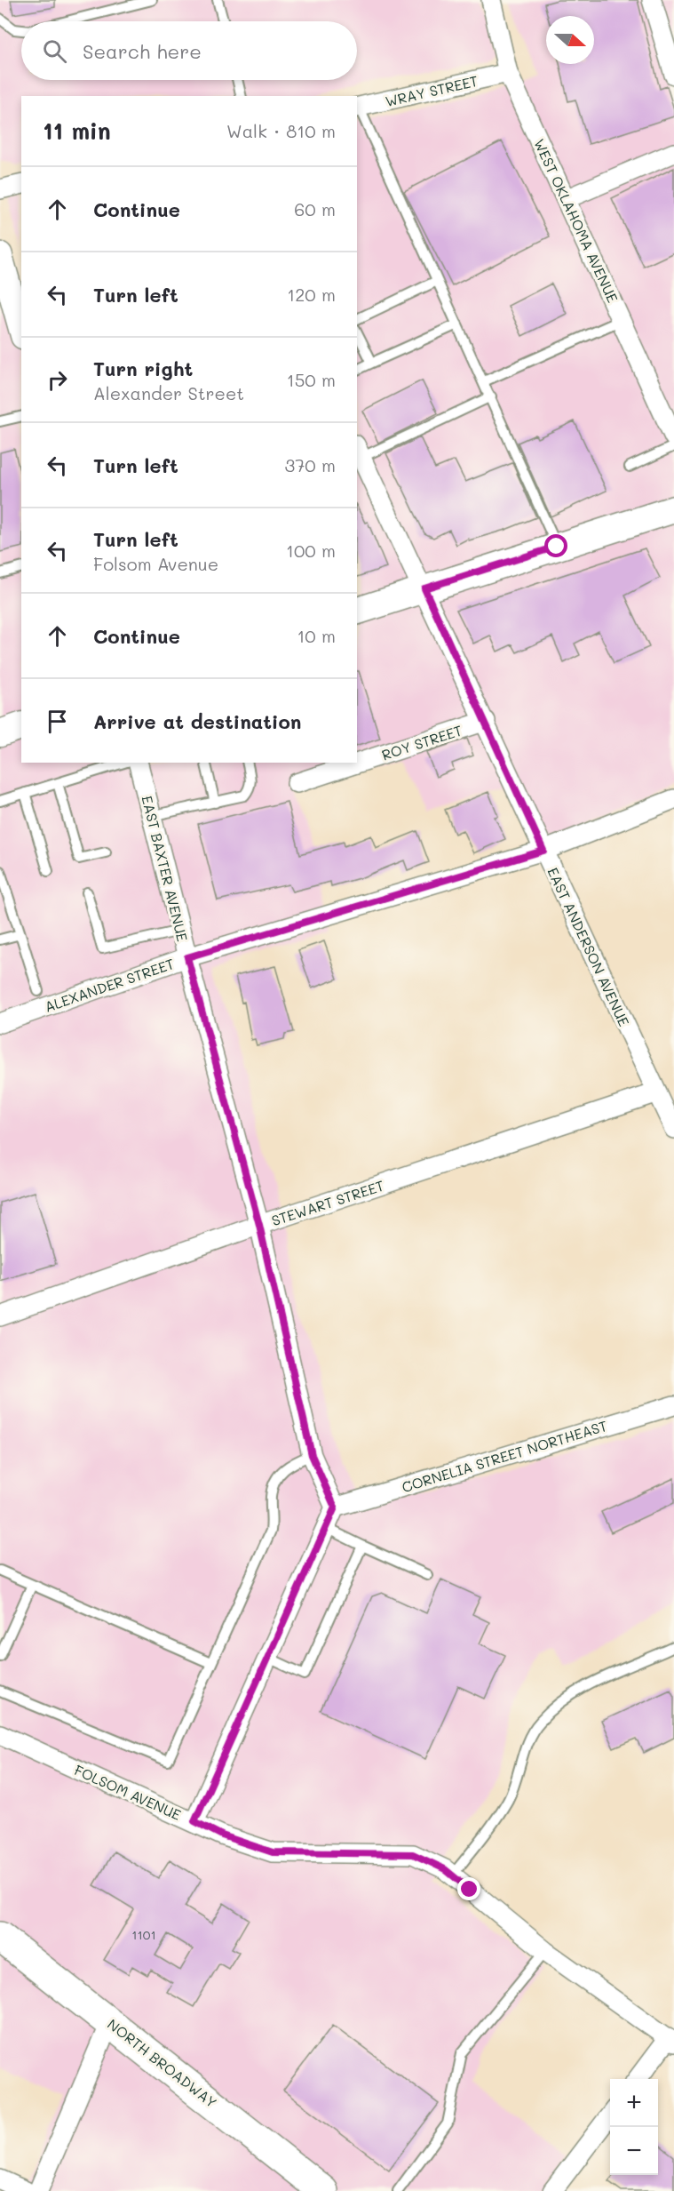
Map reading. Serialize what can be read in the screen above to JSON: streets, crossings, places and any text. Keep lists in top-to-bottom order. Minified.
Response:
{"streets":{"main road":["NORTH BROADWAY"],"street":["WRAY STREET","WEST OKLAHOMA AVENUE","ROY STREET","EAST BAXTER AVENUE","EAST ANDERSON AVENUE","ALEXANDER STREET","STEWART STREET","CORNELIA STREET NORTHEAST","FOLSOM AVENUE"]},"crossings":[["WRAY STREET","WEST OKLAHOMA AVENUE"],["ROY STREET","EAST ANDERSON AVENUE"],["EAST BAXTER AVENUE","ALEXANDER STREET"],["EAST BAXTER AVENUE","STEWART STREET"],["EAST BAXTER AVENUE","CORNELIA STREET NORTHEAST"],["EAST ANDERSON AVENUE","ALEXANDER STREET"],["EAST ANDERSON AVENUE","STEWART STREET"]],"house_numbers":["1101"],"north":"right","page":{"search":"Search here","heading":["11 min","Walk · 810 m"],"list":[["Continue","60 m"],["Turn left","120 m"],["Turn right","Alexander Street","150 m"],["Turn left","370 m"],["Turn left","Folsom Avenue","100 m"],["Continue","10 m"],"Arrive at destination"],"map_buttons":["+","−"]}}
